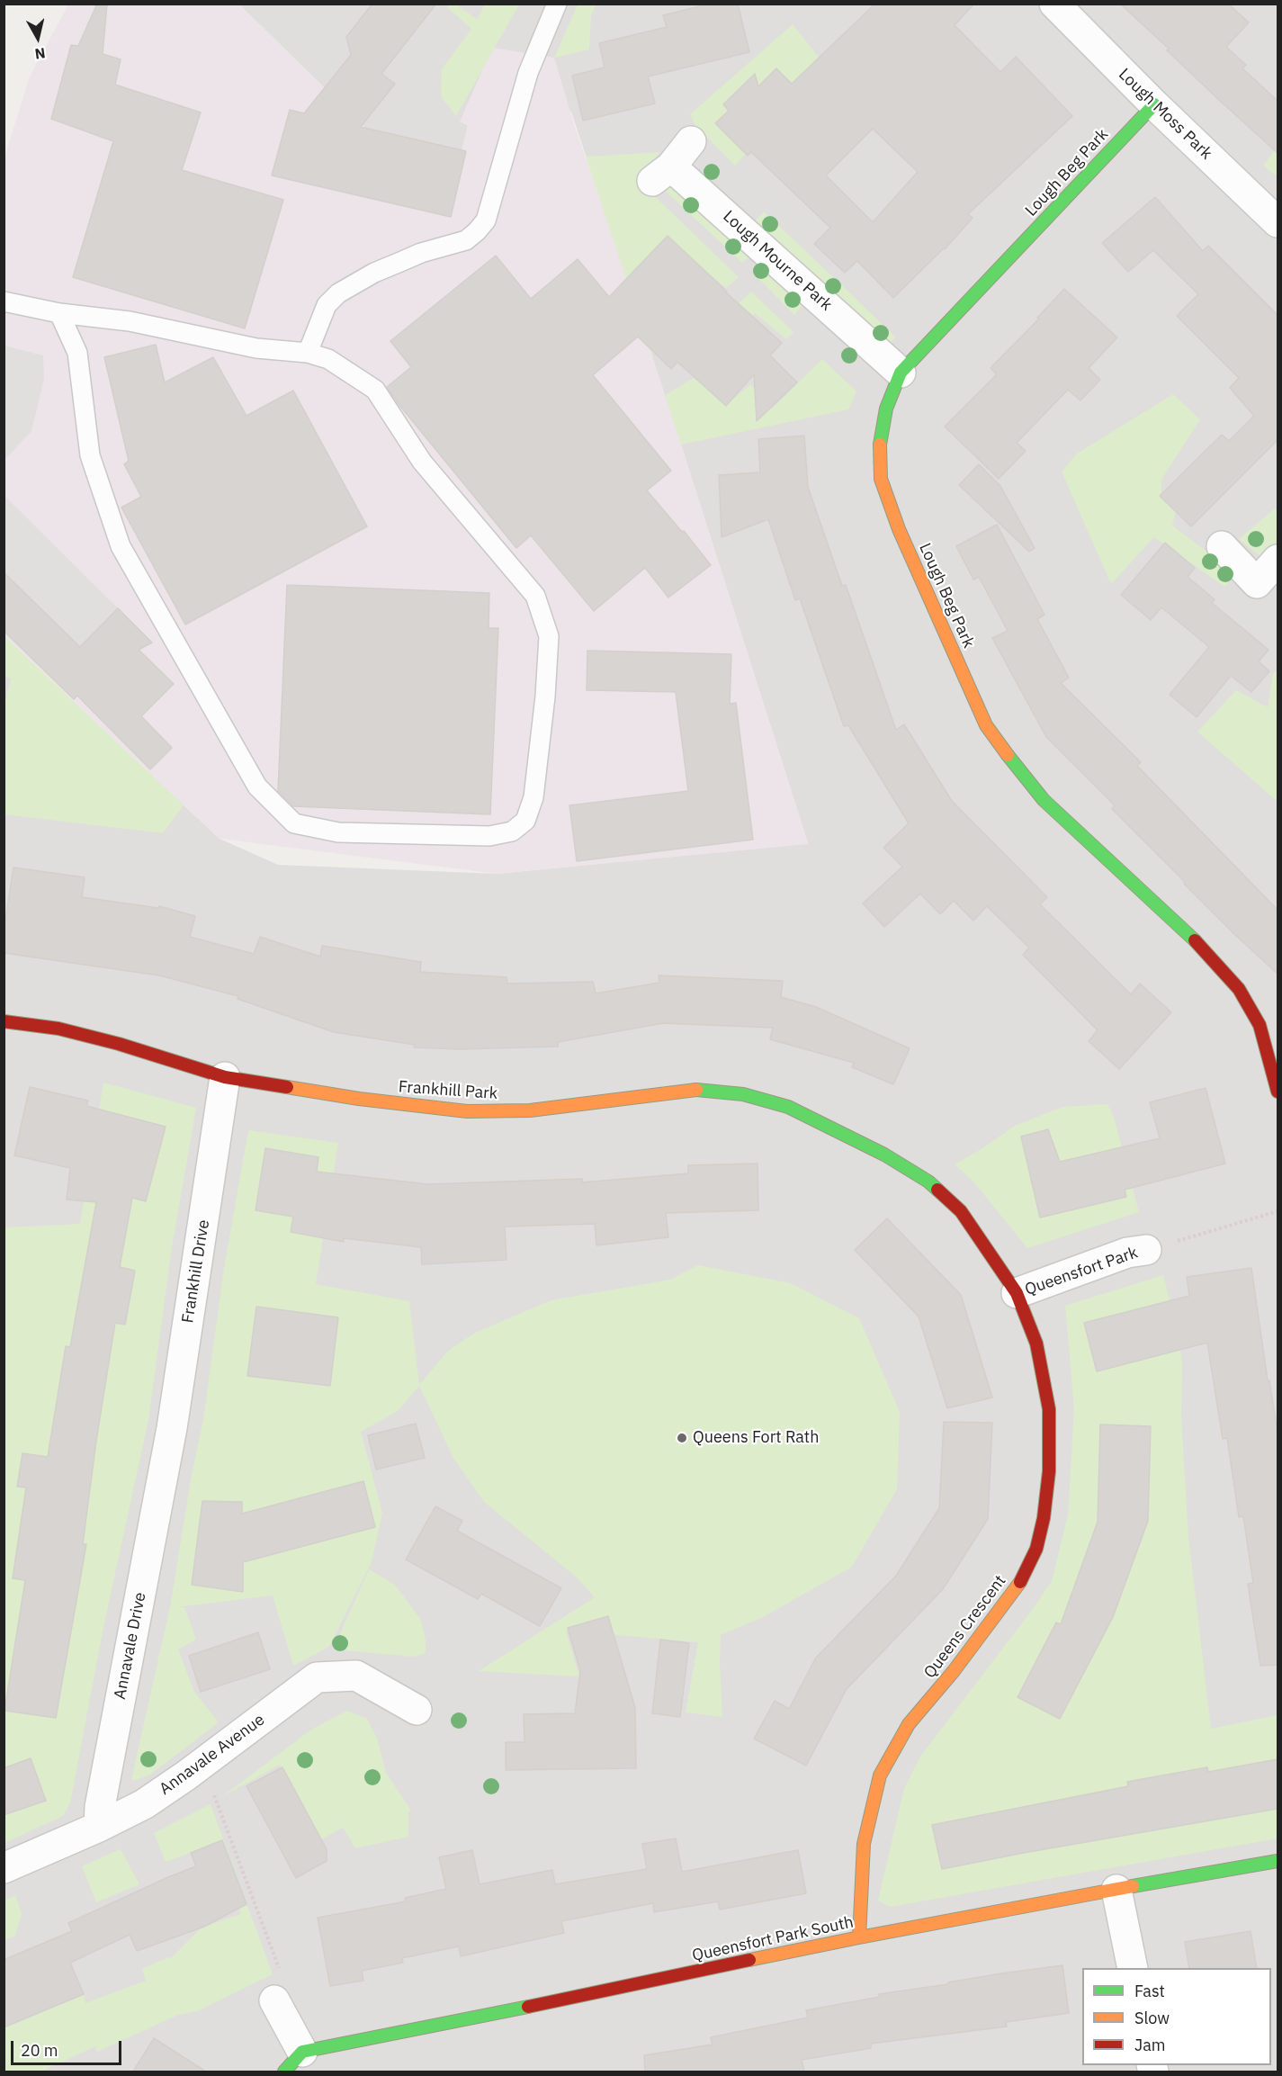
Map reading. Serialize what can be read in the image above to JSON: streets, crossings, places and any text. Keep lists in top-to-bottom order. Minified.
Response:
{"streets":{"street":["Lough Moss Park","Lough Beg Park","Lough Mourne Park","Frankhill Park","Frankhill Drive","Queensfort Park","Queens Crescent","Annavale Drive","Annavale Avenue","Queensfort Park South"]},"crossings":[["Lough Moss Park","Lough Beg Park"],["Lough Beg Park","Lough Mourne Park"],["Frankhill Park","Frankhill Drive"],["Frankhill Park","Queens Crescent"],["Frankhill Drive","Annavale Drive"],["Queensfort Park","Queens Crescent"],["Queens Crescent","Queensfort Park South"],["Annavale Drive","Annavale Avenue"]],"places":["Queens Fort Rath"],"legend":["Fast","Slow","Jam"],"scale_bar":"20 m","north":"bottom"}
